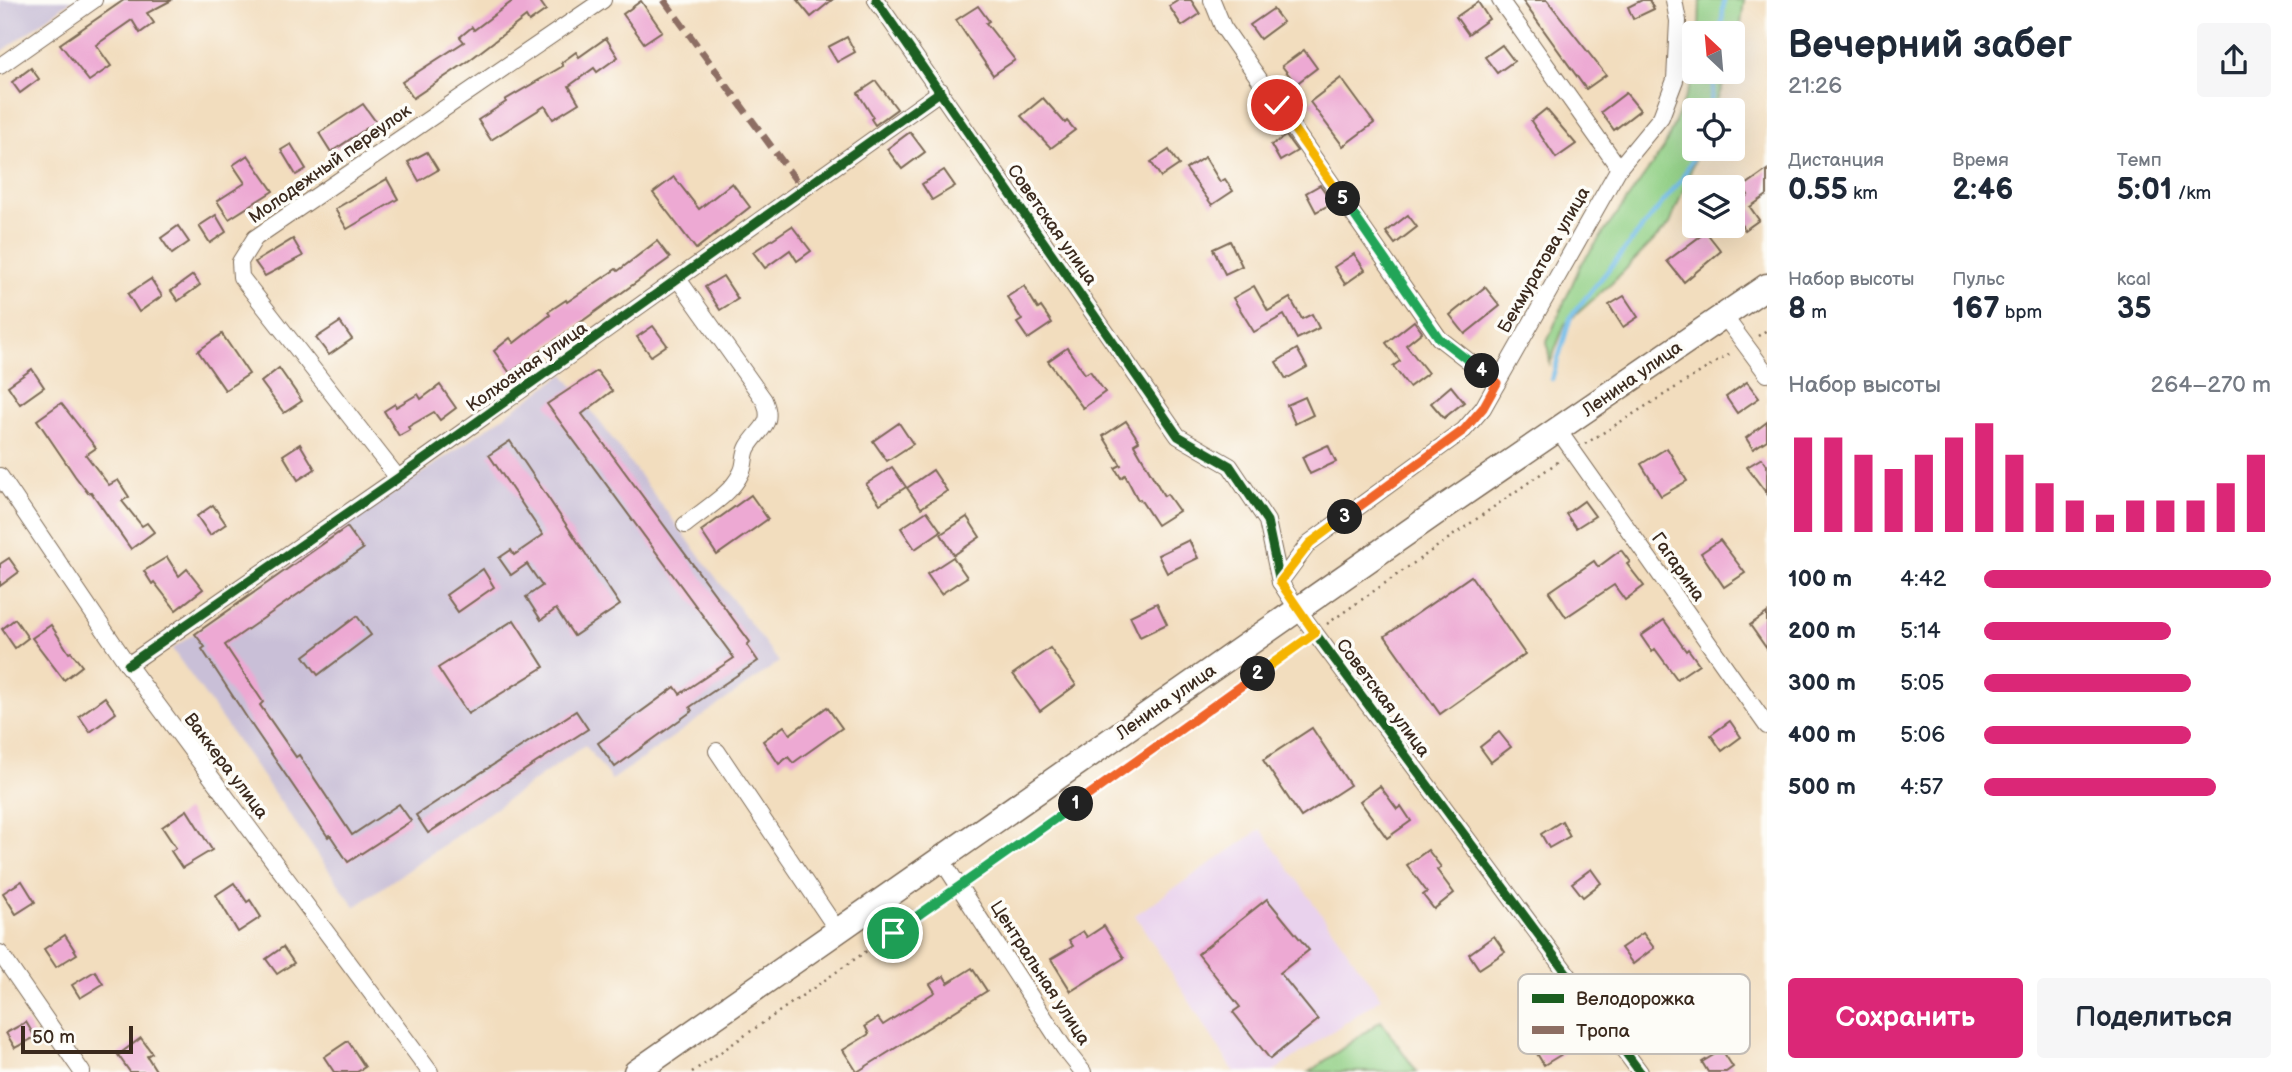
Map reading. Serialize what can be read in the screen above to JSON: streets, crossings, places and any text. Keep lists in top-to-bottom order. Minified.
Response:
{"streets":{"main road":["Ленина улица"],"street":["Молодежный переулок","Советская улица","Бекмуратова улица","Колхозная улица","Гагарина","Ваккера улица","Центральная улица"]},"crossings":[["Молодежный переулок","Колхозная улица"],["Советская улица","Бекмуратова улица"],["Советская улица","Колхозная улица"],["Советская улица","Ленина улица"],["Колхозная улица","Ваккера улица"],["Ленина улица","Гагарина"],["Ленина улица","Центральная улица"]],"legend":["Велодорожка","Тропа"],"scale_bar":"50 m","north":"top left","page":{"heading":["Вечерний забег","21:26"],"stats":[["Дистанция","0.55 km"],["Время","2:46"],["Темп","5:01 /km"],["Набор высоты","8 m"],["Пульс","167 bpm"],["kcal","35"]],"pins":["5","4","3","2","1"],"chart":["Набор высоты","264–270 m"],"list":[{"name":"100 m","note":"4:42"},{"name":"200 m","note":"5:14"},{"name":"300 m","note":"5:05"},{"name":"400 m","note":"5:06"},{"name":"500 m","note":"4:57"}],"buttons":["Сохранить","Поделиться"],"scale":"50 m"}}
